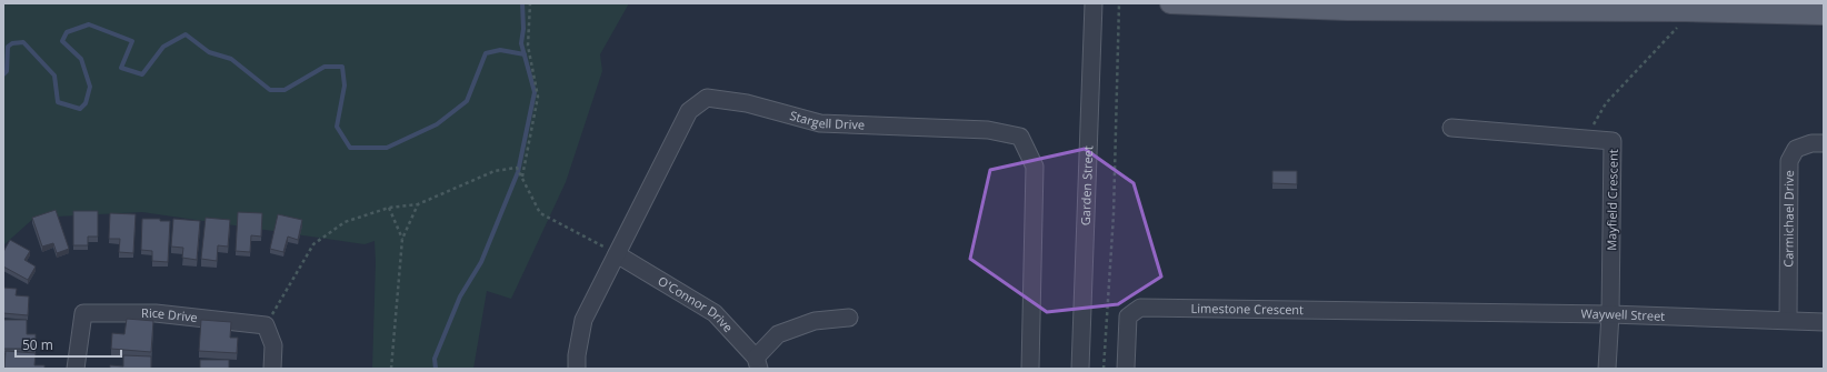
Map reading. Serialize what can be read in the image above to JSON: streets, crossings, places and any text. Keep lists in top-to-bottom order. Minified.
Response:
{"streets":{"street":["Stargell Drive","Garden Street","Mayfield Crescent","Carmichael Drive","O'Connor Drive","Limestone Crescent","Rice Drive","Waywell Street"]},"crossings":[["Stargell Drive","O'Connor Drive"],["Mayfield Crescent","Waywell Street"],["Carmichael Drive","Waywell Street"],["Limestone Crescent","Waywell Street"]],"scale_bar":"50 m"}
